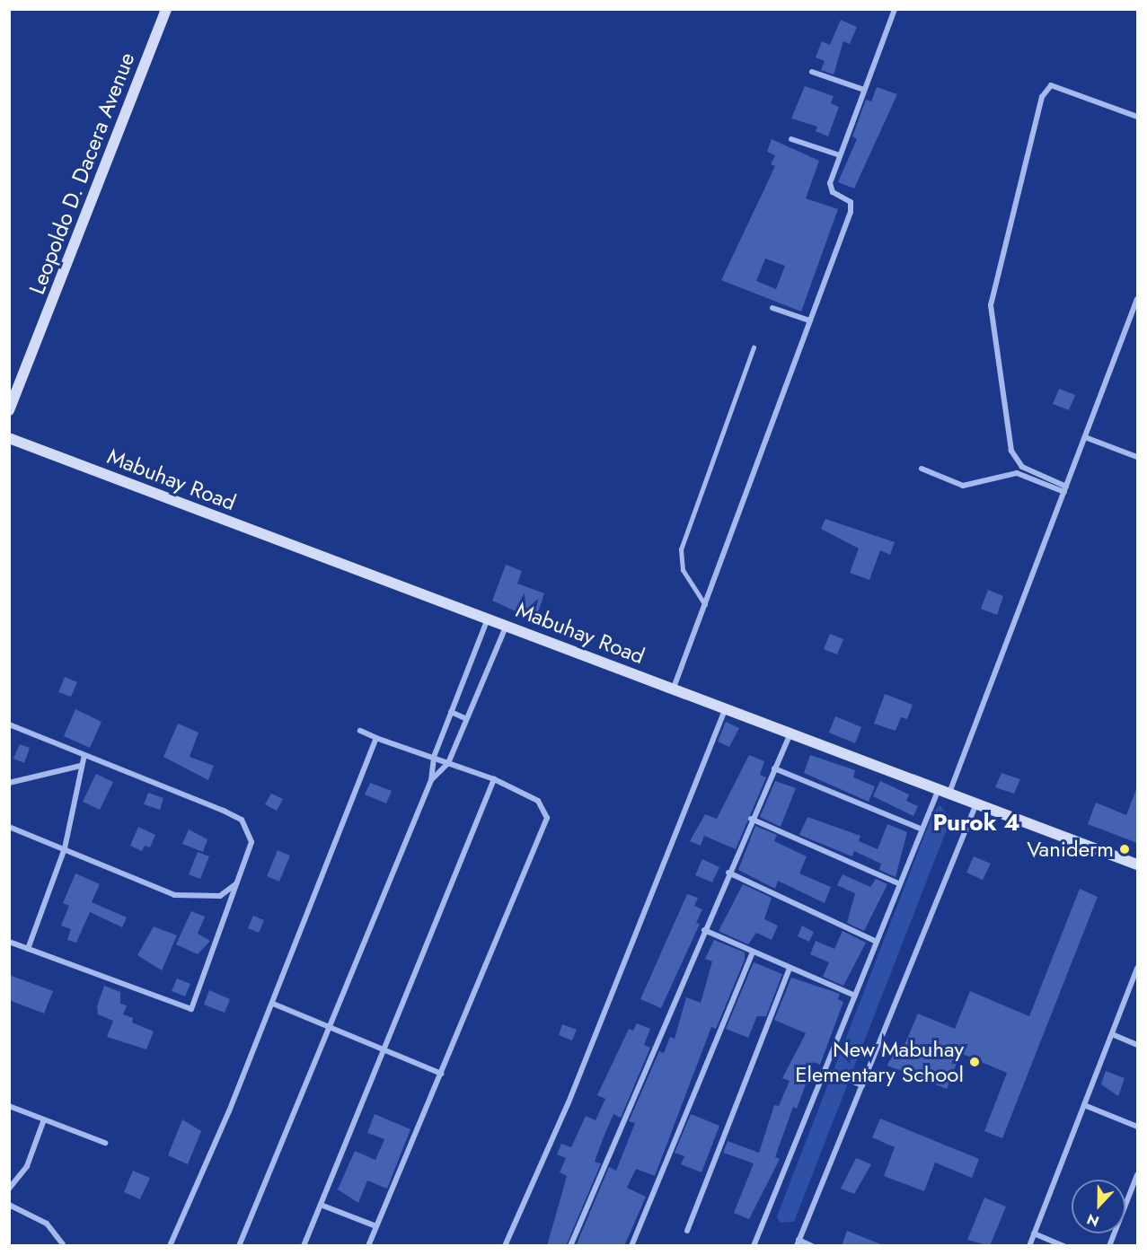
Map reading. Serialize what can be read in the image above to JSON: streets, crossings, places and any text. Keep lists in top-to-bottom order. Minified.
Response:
{"streets":{"street":["Leopoldo D. Dacera Avenue","Mabuhay Road"]},"districts":["Purok 4"],"places":["Vaniderm","New Mabuhay Elementary School"],"north":"bottom"}
